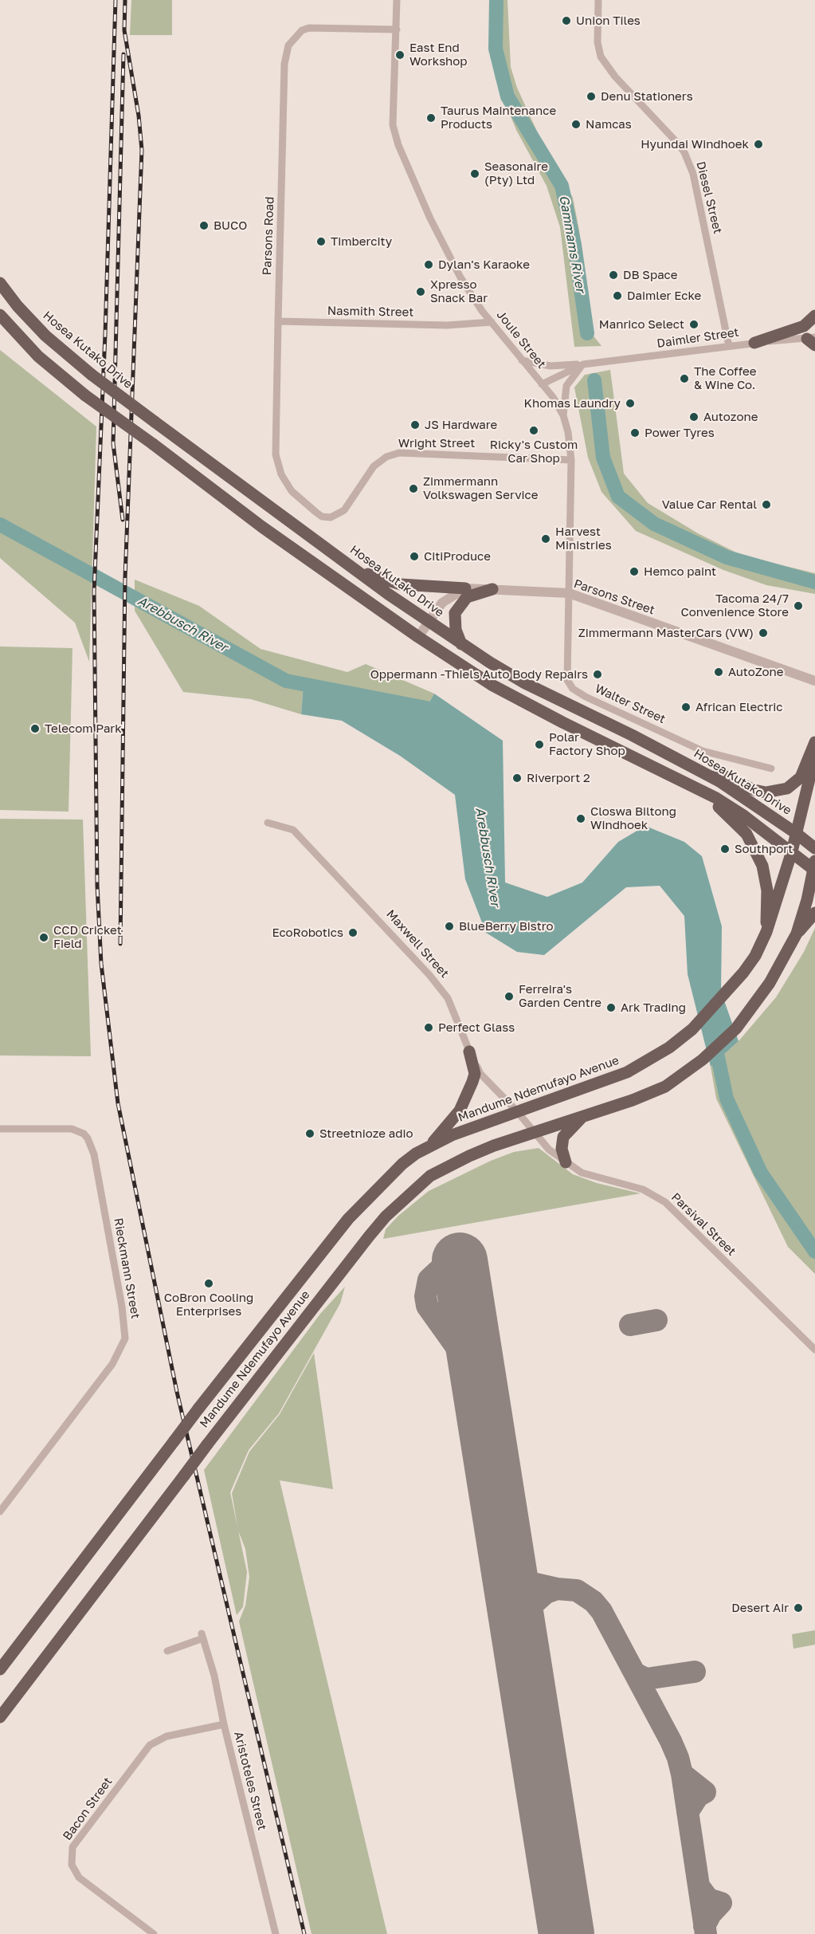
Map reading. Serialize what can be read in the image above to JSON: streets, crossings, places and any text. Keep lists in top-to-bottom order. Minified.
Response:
{"streets":{"main road":["Hosea Kutako Drive","Mandume Ndemufayo Avenue"],"street":["Diesel Street","Parsons Road","Nasmith Street","Daimler Street","Joule Street","Wright Street","Parsons Street","Walter Street","Maxwell Street","Parsival Street","Rieckmann Street","Aristoteles Street","Bacon Street"]},"crossings":[["Diesel Street","Daimler Street"],["Parsons Road","Nasmith Street"],["Parsons Road","Joule Street"],["Parsons Road","Wright Street"],["Nasmith Street","Joule Street"],["Daimler Street","Joule Street"],["Joule Street","Wright Street"],["Joule Street","Parsons Street"],["Joule Street","Walter Street"],["Hosea Kutako Drive","Mandume Ndemufayo Avenue"],["Parsons Street","Walter Street"],["Maxwell Street","Mandume Ndemufayo Avenue"],["Maxwell Street","Parsival Street"],["Mandume Ndemufayo Avenue","Parsival Street"],["Aristoteles Street","Bacon Street"]],"water":["Gammams River","Arebbusch River"],"places":["Union Tiles","East End Workshop","Denu Stationers","Taurus Maintenance Products","Namcas","Hyundai Windhoek","Seasonaire (Pty) Ltd","BUCO","Timbercity","Dylan's Karaoke","DB Space","Xpresso Snack Bar","Daimler Ecke","Manrico Select","The Coffee & Wine Co.","Khomas Laundry","Autozone","JS Hardware","Ricky's Custom Car Shop","Power Tyres","Zimmermann Volkswagen Service","Value Car Rental","Harvest Ministries","CitiProduce","Hemco paint","Tacoma 24/7 Convenience Store","Zimmermann MasterCars (VW)","AutoZone","Oppermann -Thiels Auto Body Repairs","African Electric","Telecom Park","Polar Factory Shop","Riverport 2","Closwa Biltong Windhoek","Southport","BlueBerry Bistro","EcoRobotics","CCD Cricket Field","Ferreira's Garden Centre","Ark Trading","Perfect Glass","Streetnioze adio","CoBron Cooling Enterprises","Desert Air"]}
